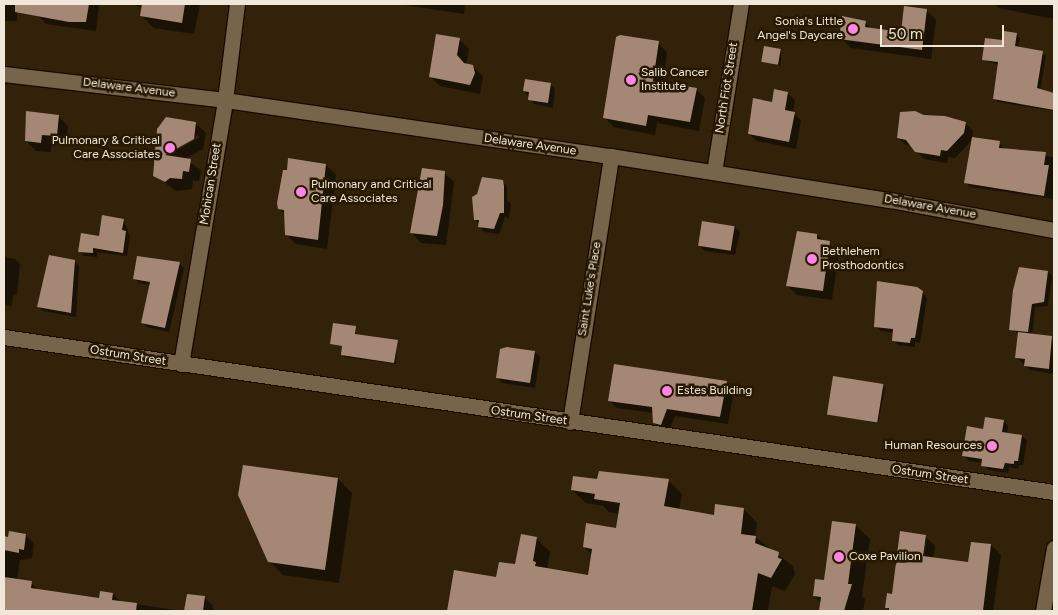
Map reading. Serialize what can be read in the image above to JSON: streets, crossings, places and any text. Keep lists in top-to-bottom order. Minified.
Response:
{"streets":{"street":["Delaware Avenue","North Fiot Street","Mohican Street","Saint Luke's Place","Ostrum Street"]},"crossings":[["Delaware Avenue","North Fiot Street"],["Delaware Avenue","Mohican Street"],["Delaware Avenue","Saint Luke's Place"],["Mohican Street","Ostrum Street"],["Saint Luke's Place","Ostrum Street"]],"places":["Sonia's Little Angel's Daycare","Salib Cancer Institute","Pulmonary & Critical Care Associates","Pulmonary and Critical Care Associates","Bethlehem Prosthodontics","Estes Building","Human Resources","Coxe Pavilion"],"scale_bar":"50 m"}
